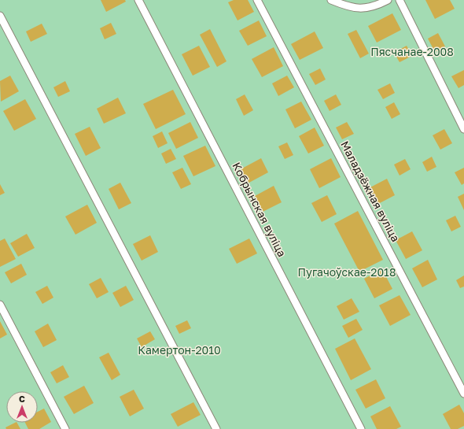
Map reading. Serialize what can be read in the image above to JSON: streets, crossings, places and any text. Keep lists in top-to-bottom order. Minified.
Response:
{"streets":{"lane":["Маладзёжная вуліца","Кобрынская вуліца"]},"parks":["Пясчанае-2008","Пугачоўскае-2018","Камертон-2010"],"north":"top"}
